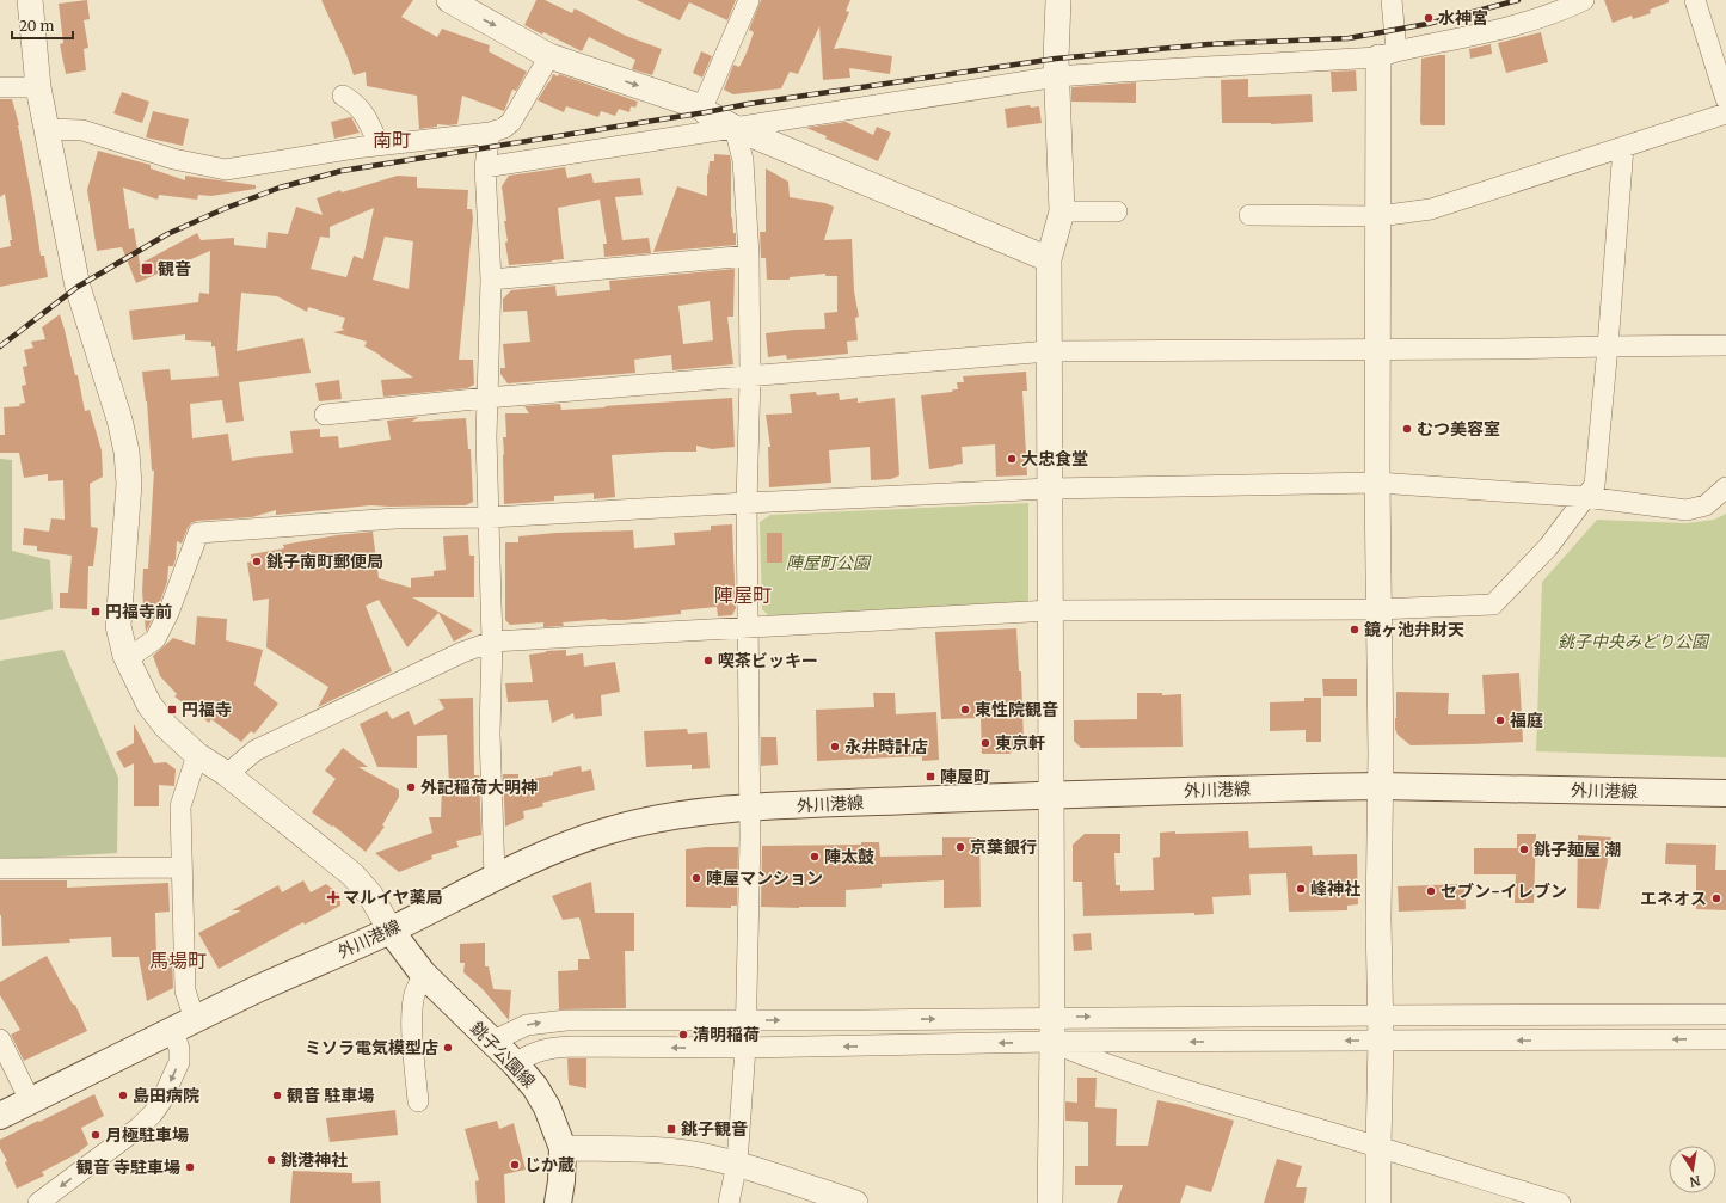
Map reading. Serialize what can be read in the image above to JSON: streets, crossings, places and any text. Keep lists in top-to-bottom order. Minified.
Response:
{"streets":{"main road":["外川港線","銚子公園線"]},"crossings":[["外川港線","銚子公園線"]],"districts":["南町","陣屋町","馬場町"],"parks":["陣屋町公園","銚子中央みどり公園"],"places":{"other":["水神宮","むつ美容室","大忠食堂","銚子南町郵便局","鏡ヶ池弁財天","喫茶ビッキー","東性院観音","福庭","東京軒","永井時計店","外記稲荷大明神","京葉銀行","銚子麺屋 潮","陣太鼓","陣屋マンション","峰神社","セブン-イレブン","エネオス","清明稲荷","ミソラ電気模型店","島田病院","観音 駐車場","月極駐車場","銚港神社","じか蔵","観音 寺駐車場"],"transit":["観音","円福寺前","円福寺","陣屋町","銚子観音"],"health":["マルイヤ薬局"]},"scale_bar":"20 m","north":"bottom"}
